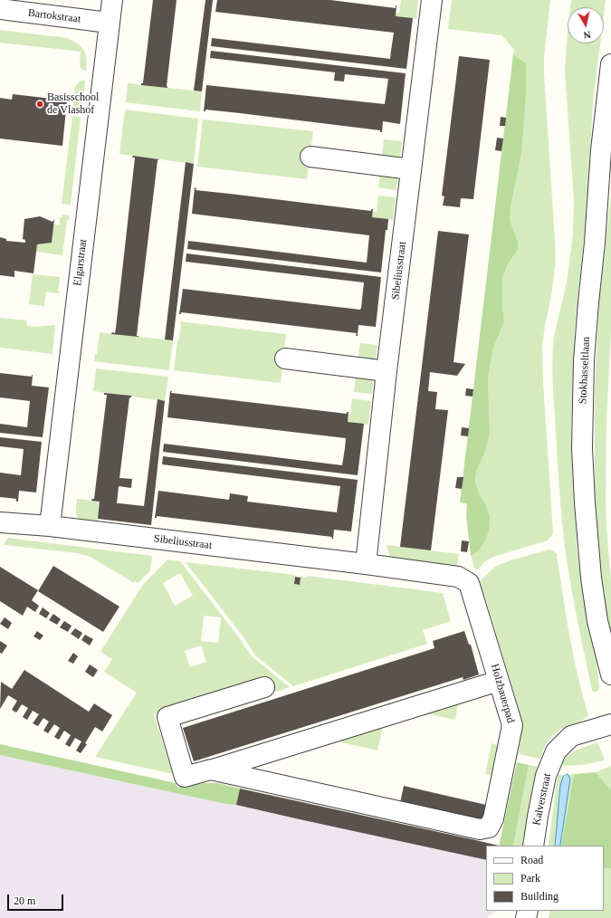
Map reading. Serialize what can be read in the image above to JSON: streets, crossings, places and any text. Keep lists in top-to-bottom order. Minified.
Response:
{"streets":{"street":["Bartokstraat","Elgarstraat","Sibeliusstraat","Stokhasseltlaan","Holzbauerpad","Kalverstraat"]},"crossings":[["Bartokstraat","Elgarstraat"],["Elgarstraat","Sibeliusstraat"],["Sibeliusstraat","Holzbauerpad"]],"places":["Basisschool de Vlashof"],"legend":["Road","Park","Building"],"scale_bar":"20 m","north":"bottom"}
